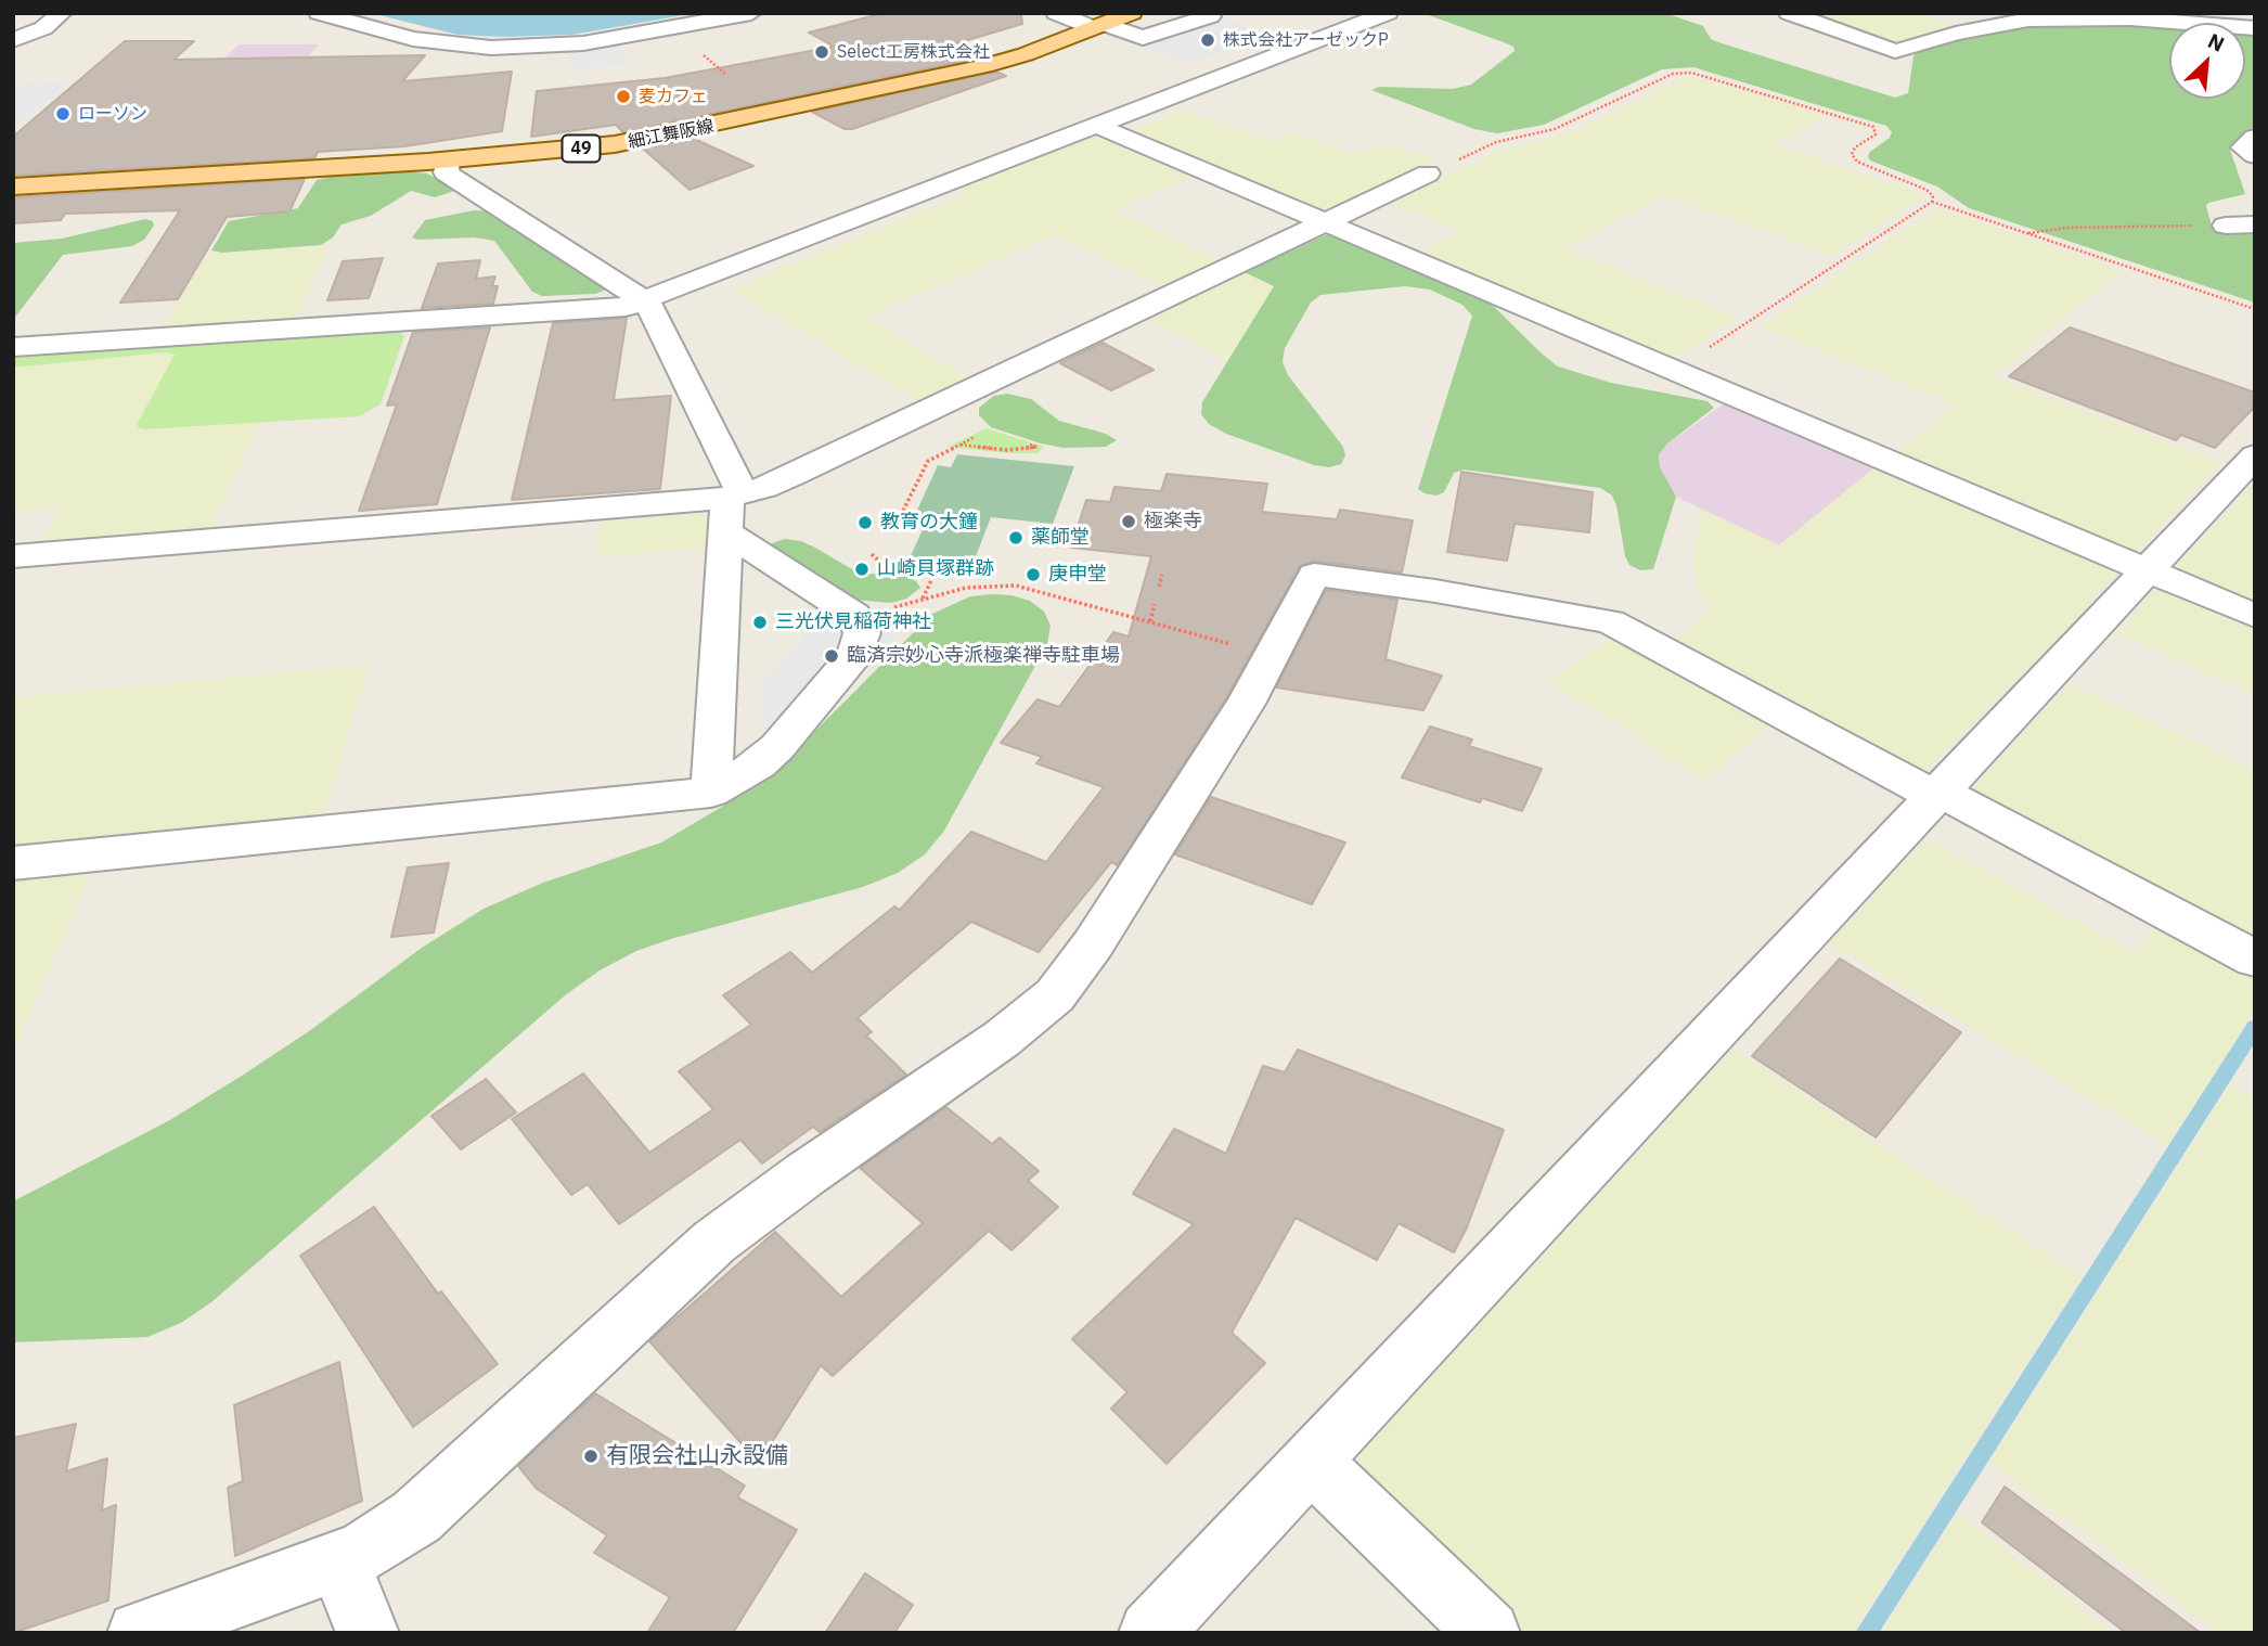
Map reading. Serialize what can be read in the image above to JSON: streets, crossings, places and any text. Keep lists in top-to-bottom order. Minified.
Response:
{"streets":{"main road":["細江舞阪線","49"]},"places":["株式会社アーゼックP","Select工房株式会社","麦カフェ","ローソン","極楽寺","教育の大鐘","薬師堂","山崎貝塚群跡","庚申堂","三光伏見稲荷神社","臨済宗妙心寺派極楽禅寺駐車場","有限会社山永設備"],"north":"top right"}
